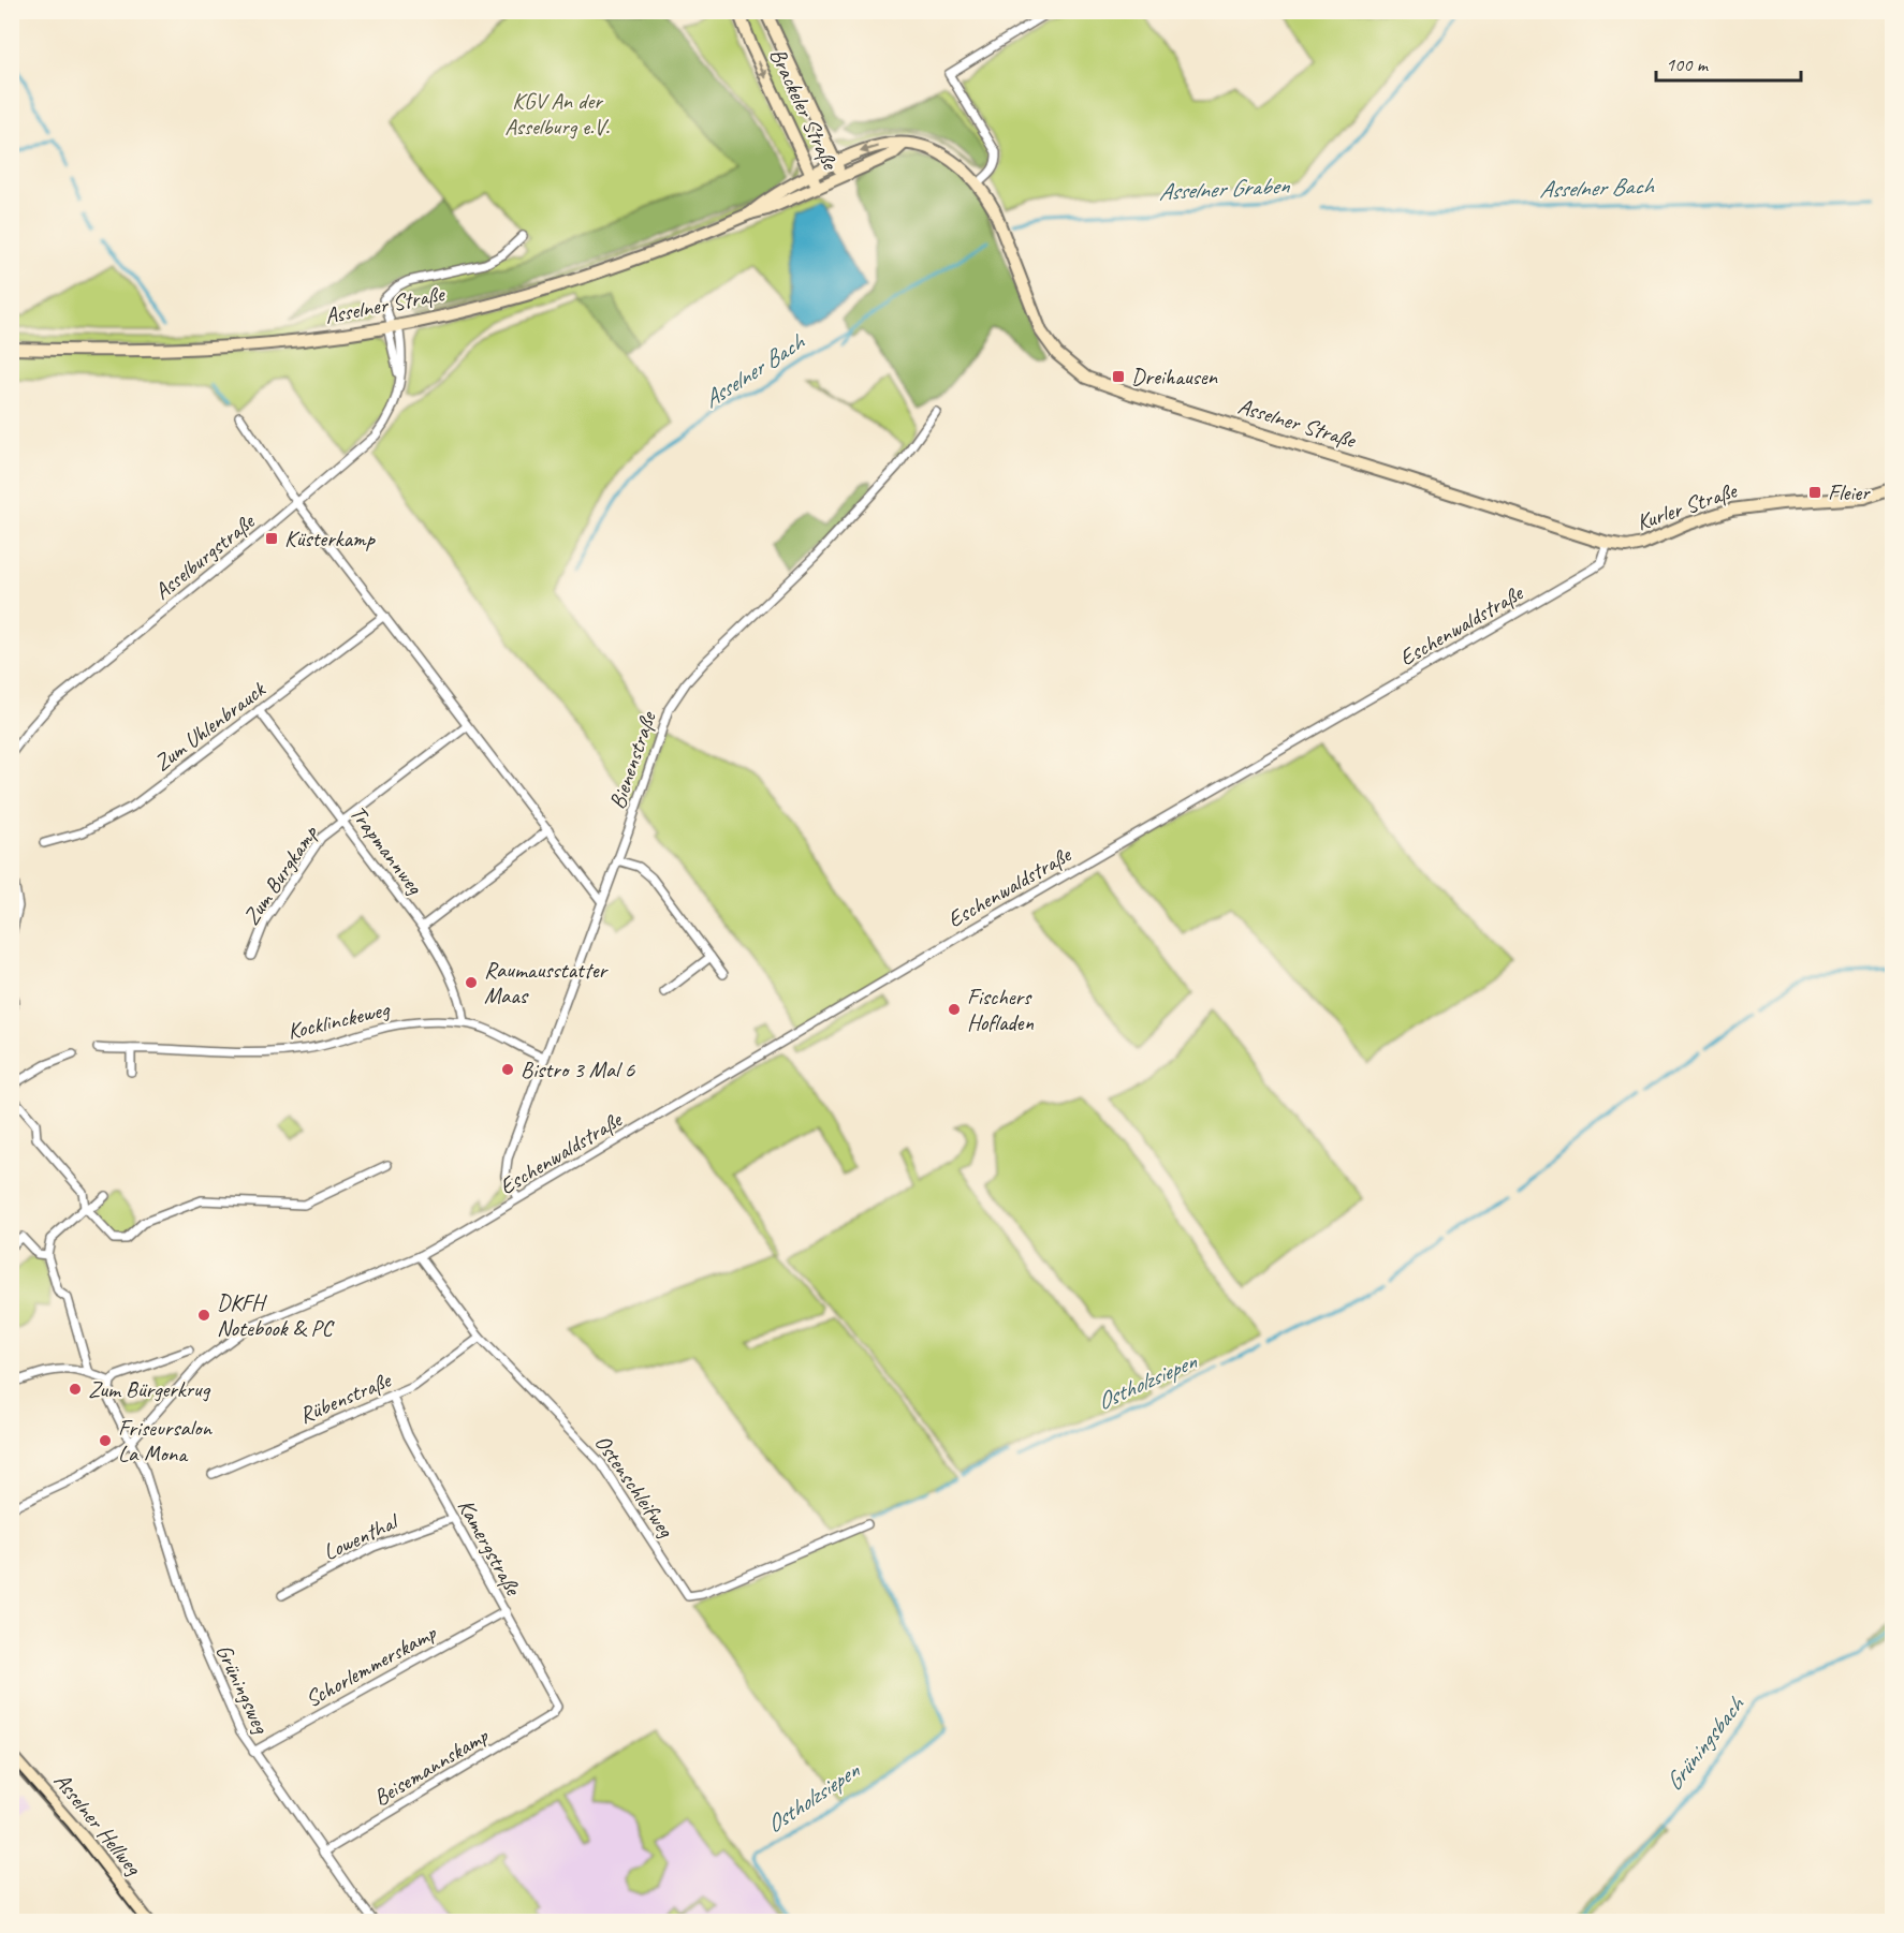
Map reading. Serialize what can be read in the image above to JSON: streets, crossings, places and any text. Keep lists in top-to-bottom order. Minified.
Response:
{"streets":{"main road":["Brackeler Straße","Asselner Straße","Kurler Straße","Asselner Hellweg"],"street":["Asselburgstraße","Eschenwaldstraße","Zum Uhlenbrauck","Bienenstraße","Trapmannweg","Zum Burgkamp","Kocklinckeweg","Rübenstraße","Ostenschleifweg","Lowenthal","Kamergstraße","Schorlemmerskamp","Grüningsweg","Beisemannskamp"]},"crossings":[["Brackeler Straße","Asselner Straße"],["Asselner Straße","Kurler Straße"],["Asselner Straße","Asselburgstraße"],["Asselner Straße","Eschenwaldstraße"],["Kurler Straße","Eschenwaldstraße"],["Eschenwaldstraße","Bienenstraße"],["Eschenwaldstraße","Ostenschleifweg"],["Eschenwaldstraße","Grüningsweg"],["Zum Uhlenbrauck","Trapmannweg"],["Bienenstraße","Kocklinckeweg"],["Trapmannweg","Zum Burgkamp"],["Trapmannweg","Kocklinckeweg"],["Rübenstraße","Ostenschleifweg"],["Rübenstraße","Kamergstraße"],["Lowenthal","Kamergstraße"],["Kamergstraße","Schorlemmerskamp"],["Kamergstraße","Beisemannskamp"],["Schorlemmerskamp","Grüningsweg"],["Grüningsweg","Beisemannskamp"]],"water":["Asselner Bach","Asselner Graben","Ostholzsiepen","Grüningsbach"],"parks":["KGV An der Asselburg e.V."],"places":{"transit":["Dreihausen","Fleier","Küsterkamp"],"other":["Raumausstatter Maas","Fischers Hofladen","Bistro 3 Mal 6","DKFH Notebook & PC","Zum Bürgerkrug","Friseursalon La Mona"]},"scale_bar":"100 m"}
